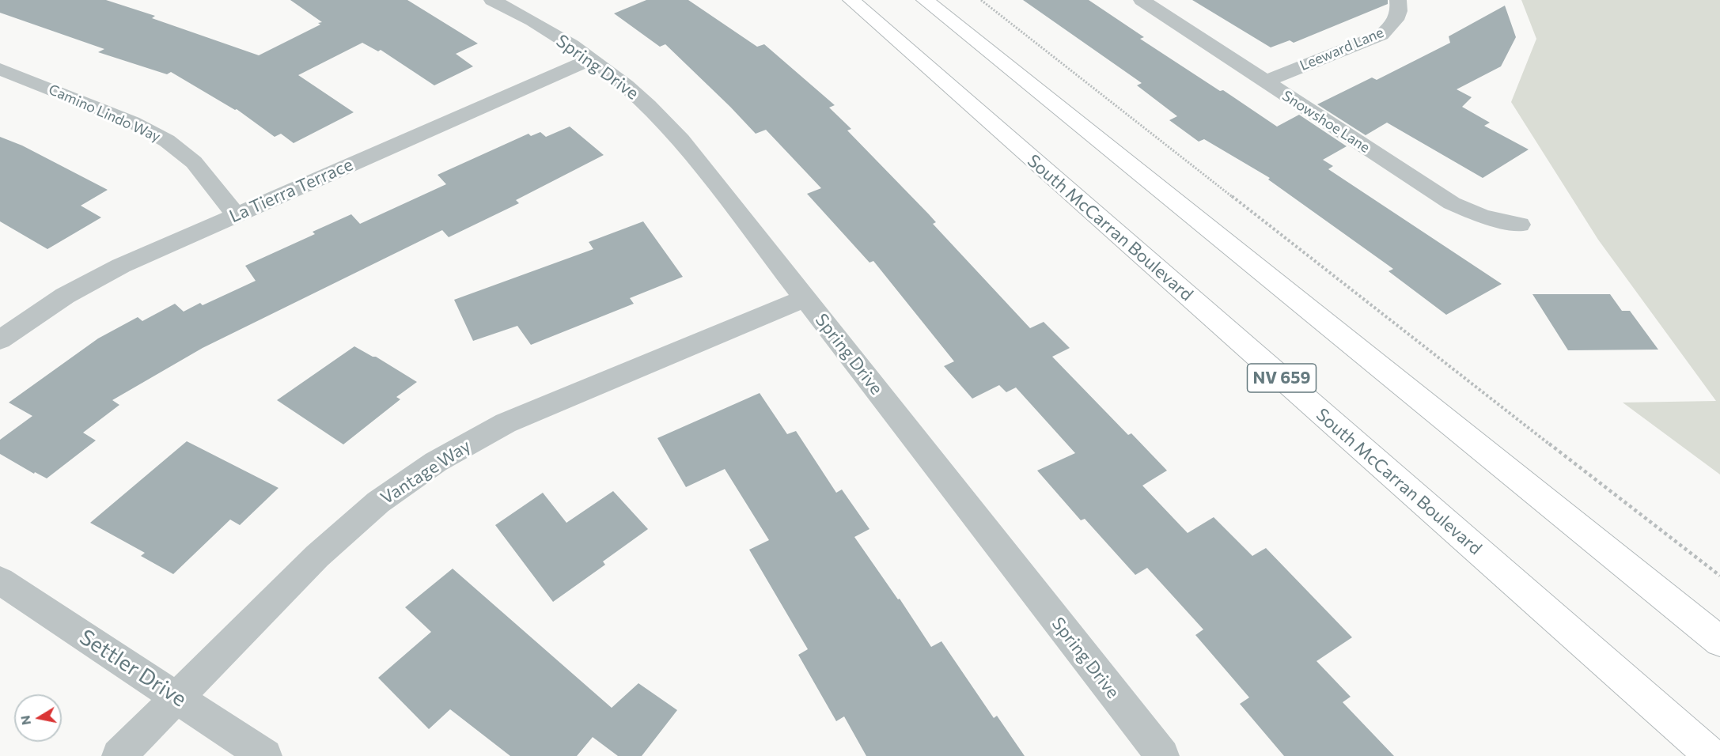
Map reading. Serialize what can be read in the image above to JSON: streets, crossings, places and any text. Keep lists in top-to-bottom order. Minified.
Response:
{"streets":{"main road":["South McCarran Boulevard","NV 659"],"street":["Leeward Lane","Spring Drive","Camino Lindo Way","Snowshoe Lane","La Tierra Terrace","Vantage Way","Settler Drive"]},"crossings":[["Leeward Lane","Snowshoe Lane"],["Spring Drive","La Tierra Terrace"],["Spring Drive","Vantage Way"],["Camino Lindo Way","La Tierra Terrace"],["Vantage Way","Settler Drive"]],"north":"left"}
